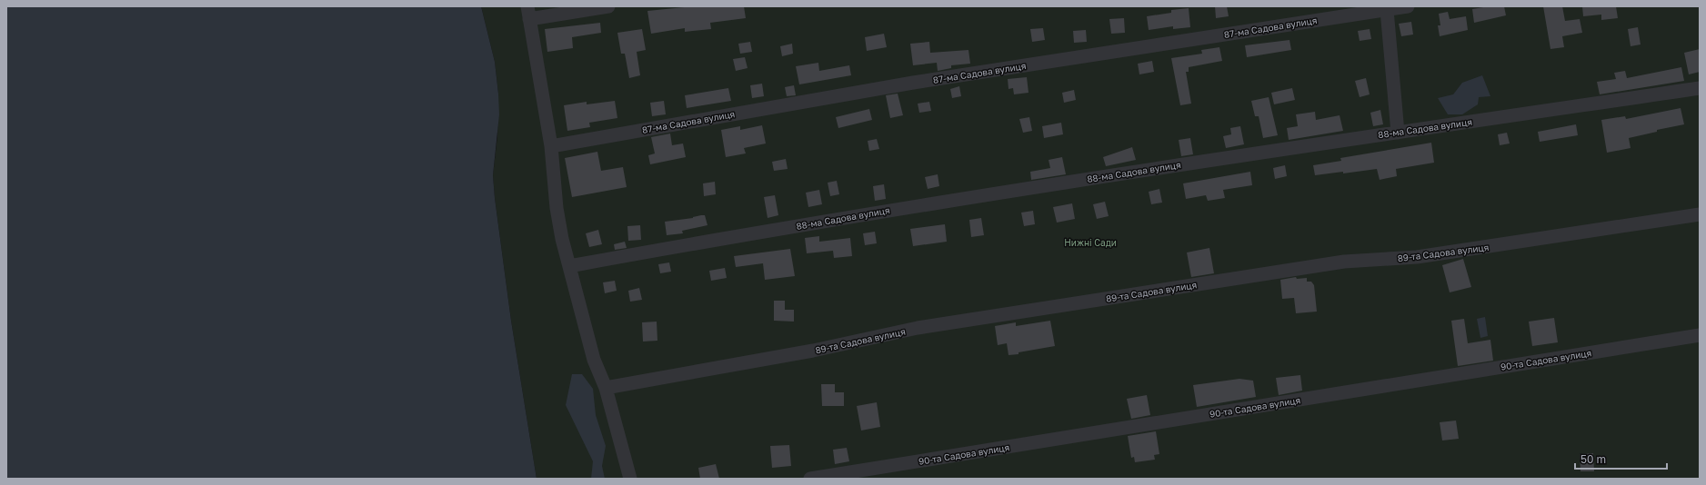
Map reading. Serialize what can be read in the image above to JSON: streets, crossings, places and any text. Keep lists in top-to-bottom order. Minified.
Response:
{"streets":{"street":["87-ма Садова вулиця","88-ма Садова вулиця","89-та Садова вулиця","90-та Садова вулиця"]},"parks":["Нижні Сади"],"scale_bar":"50 m"}
